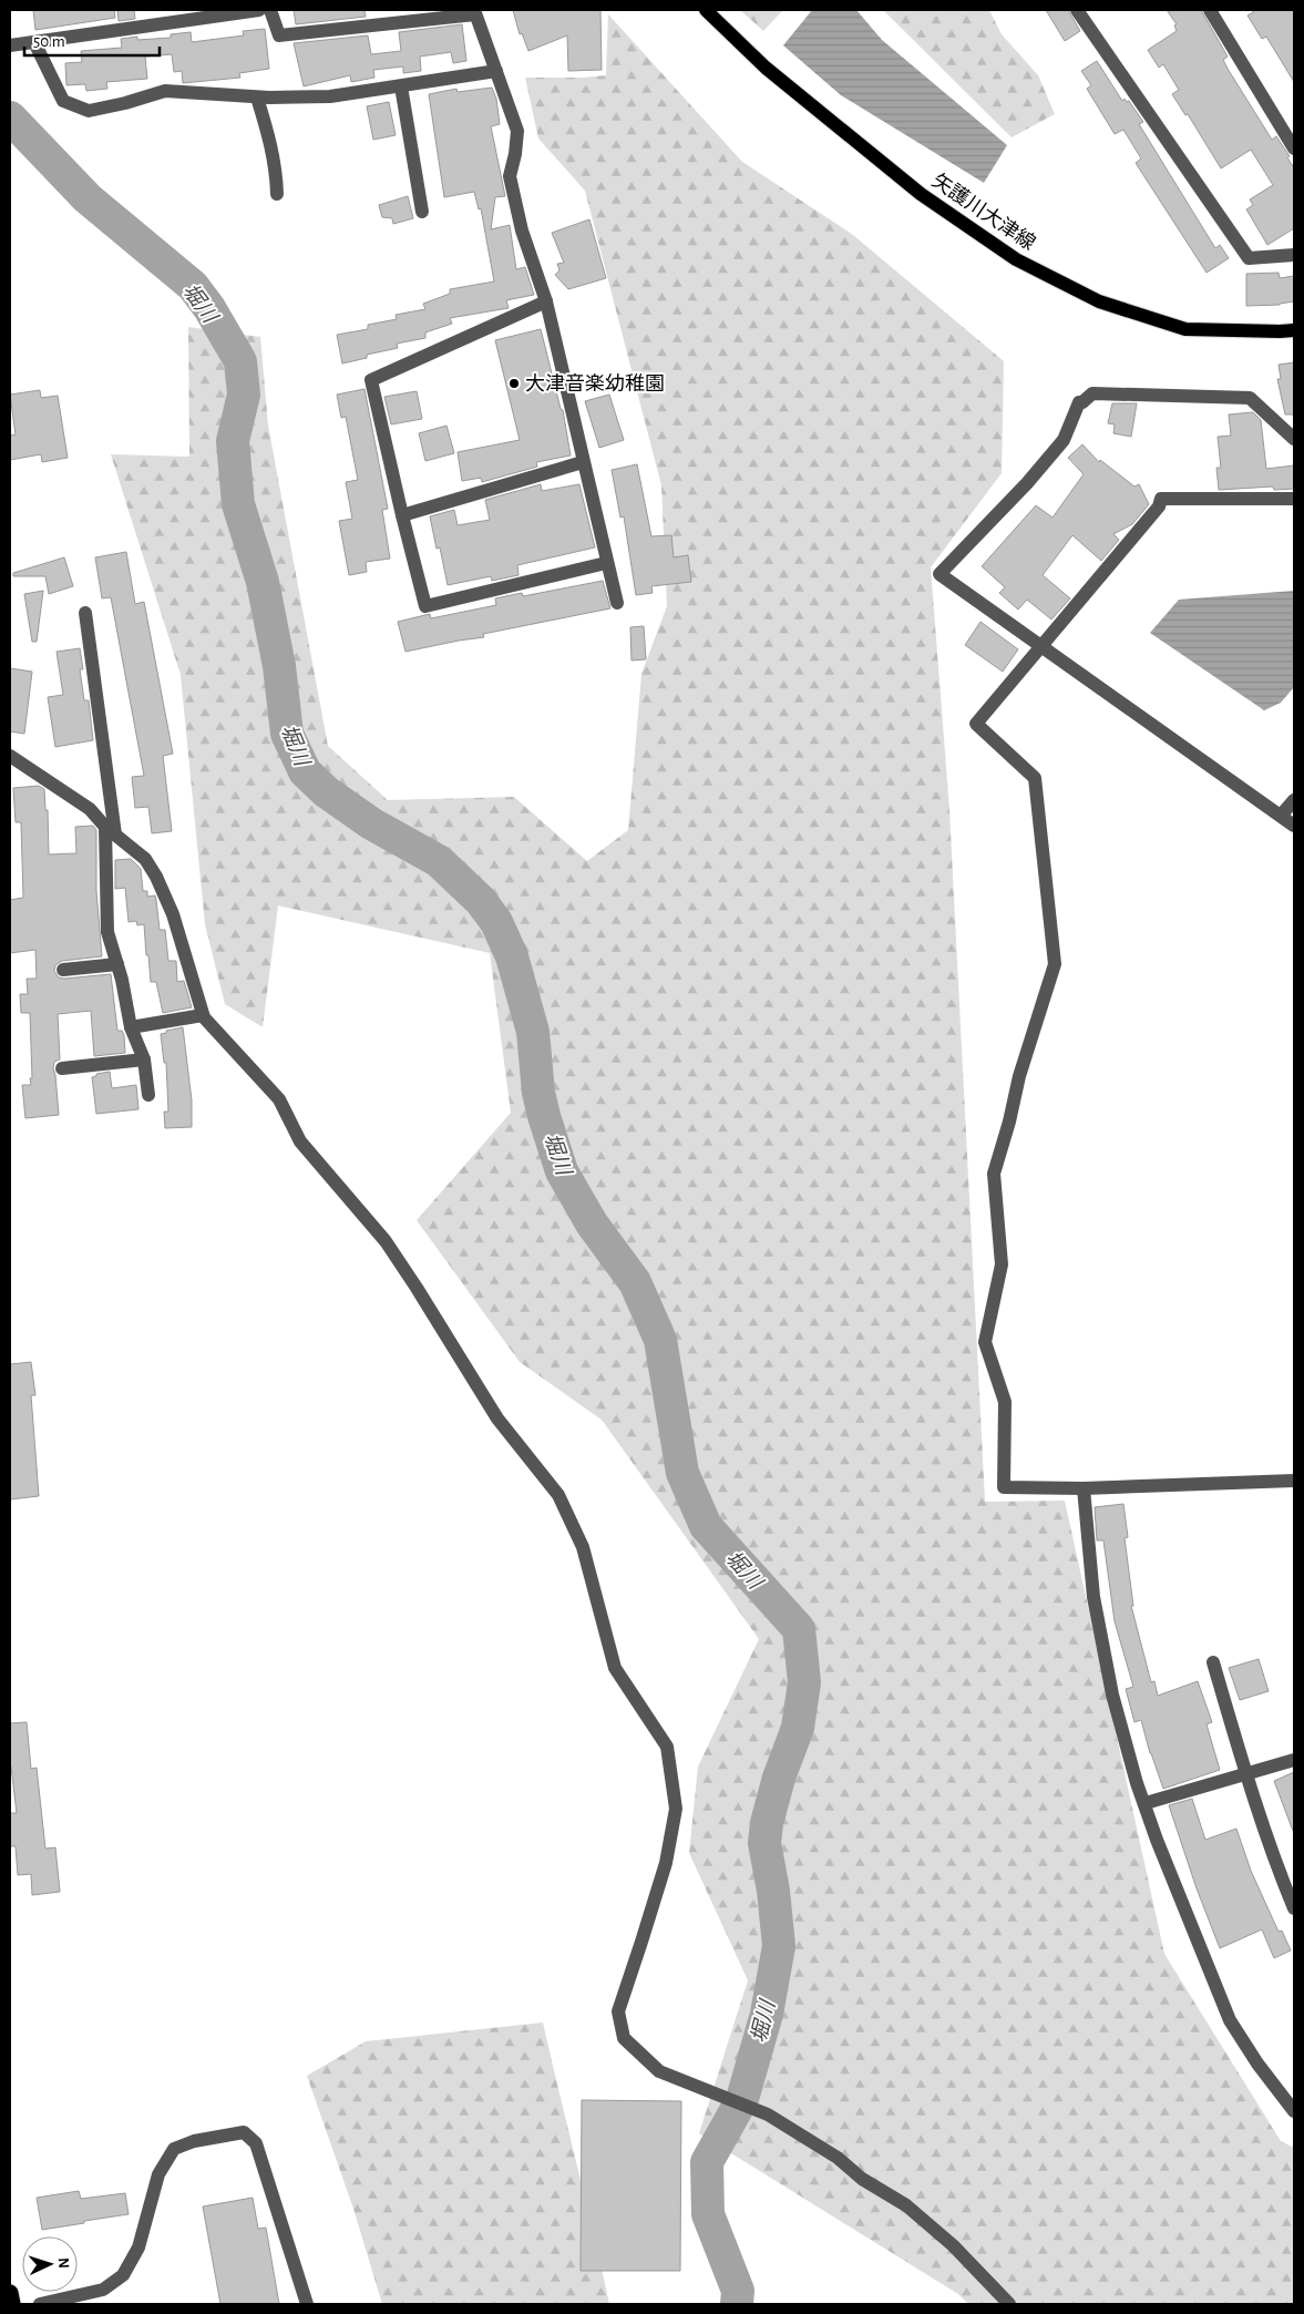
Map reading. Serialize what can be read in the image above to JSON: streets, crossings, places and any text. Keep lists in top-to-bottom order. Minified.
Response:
{"streets":{"main road":["矢護川大津線"]},"water":["堀川"],"places":["大津音楽幼稚園"],"scale_bar":"50 m","north":"right"}
